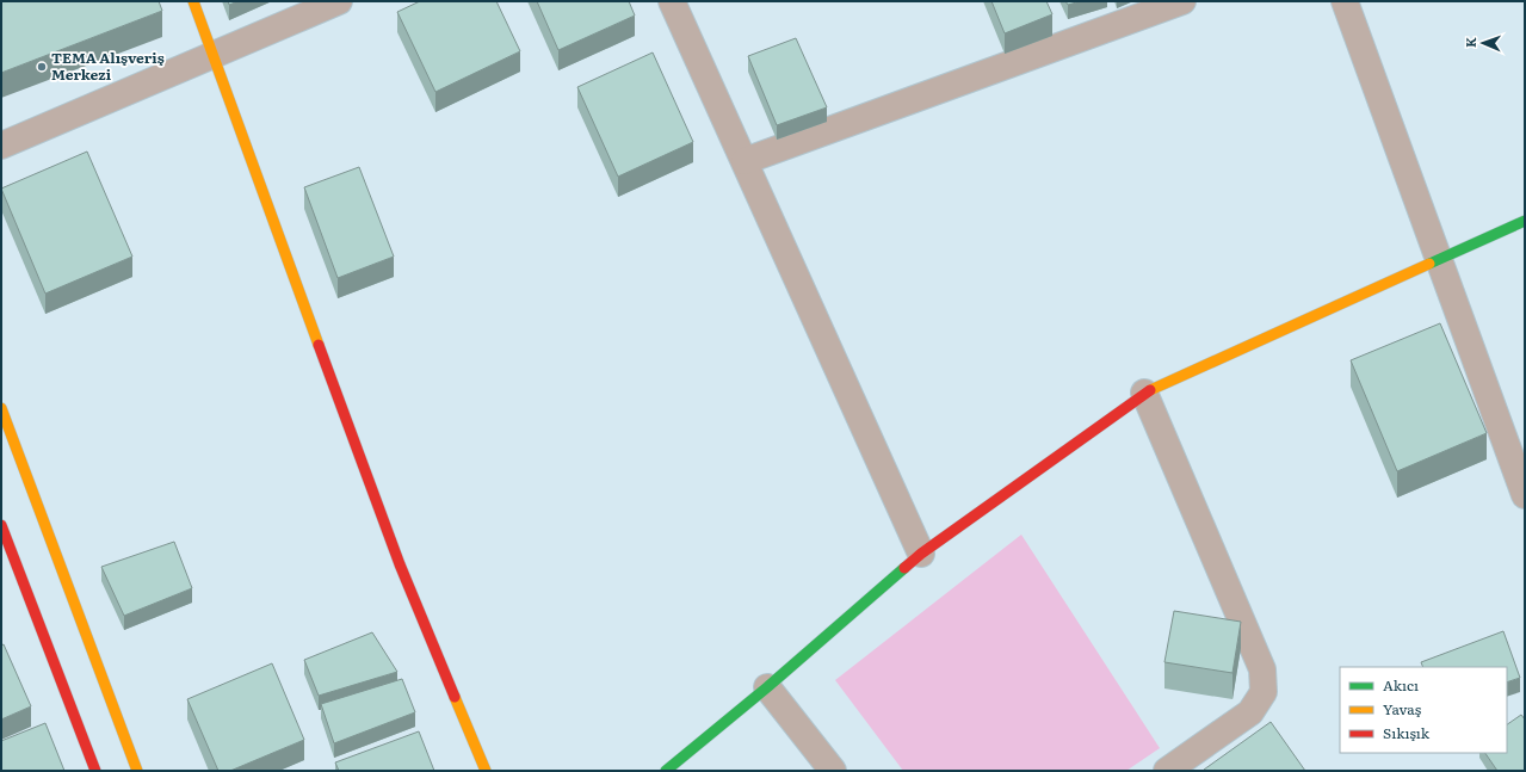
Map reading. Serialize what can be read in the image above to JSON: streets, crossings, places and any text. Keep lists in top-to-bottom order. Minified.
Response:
{"places":["TEMA Alışveriş Merkezi"],"legend":["Akıcı","Yavaş","Sıkışık"],"north":"left"}
